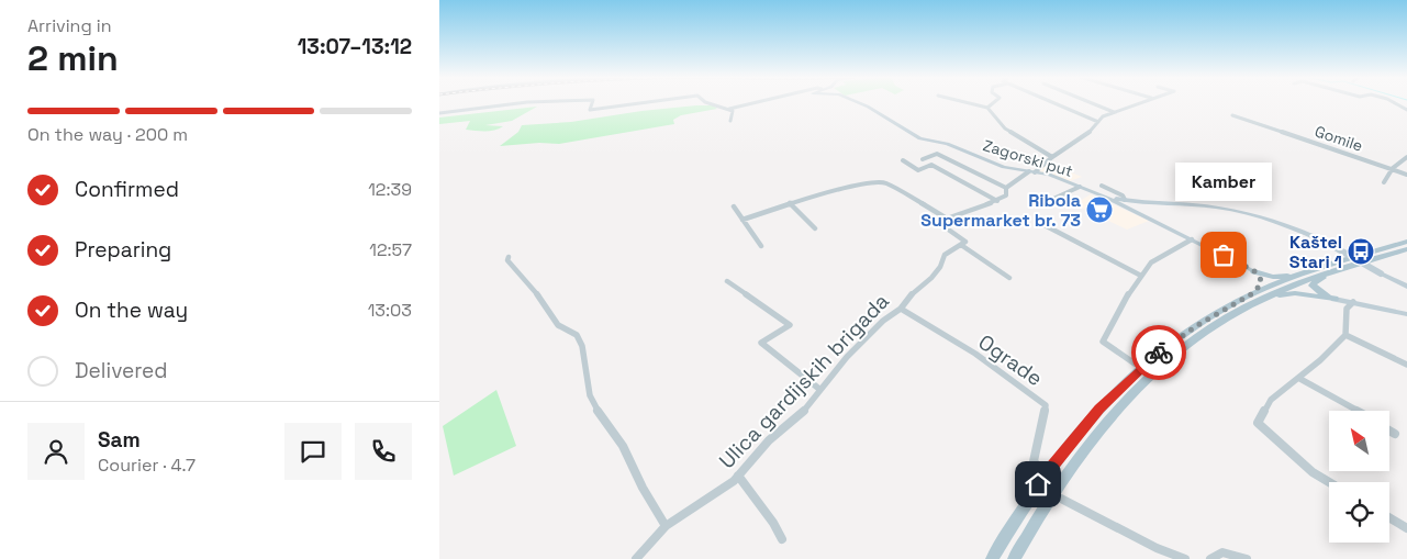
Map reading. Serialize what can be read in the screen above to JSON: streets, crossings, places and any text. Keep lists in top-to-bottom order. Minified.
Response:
{"streets":{"main road":["Zagorski put"],"street":["Gomile","Ograde","Ulica gardijskih brigada"]},"crossings":[["Ograde","Ulica gardijskih brigada"]],"places":{"supermarket":["Ribola Supermarket br. 73"],"bus stop":["Kaštel Stari 1"],"other":["Kamber"]},"north":"top left","page":{"heading":["2 min","Arriving in","13:07–13:12"],"panel":["Sam","Courier · 4.7"],"bar":"On the way · 200 m","list":[["Confirmed","12:39"],["Preparing","12:57"],["On the way","13:03"],"Delivered"],"bubble":"Kamber"}}
